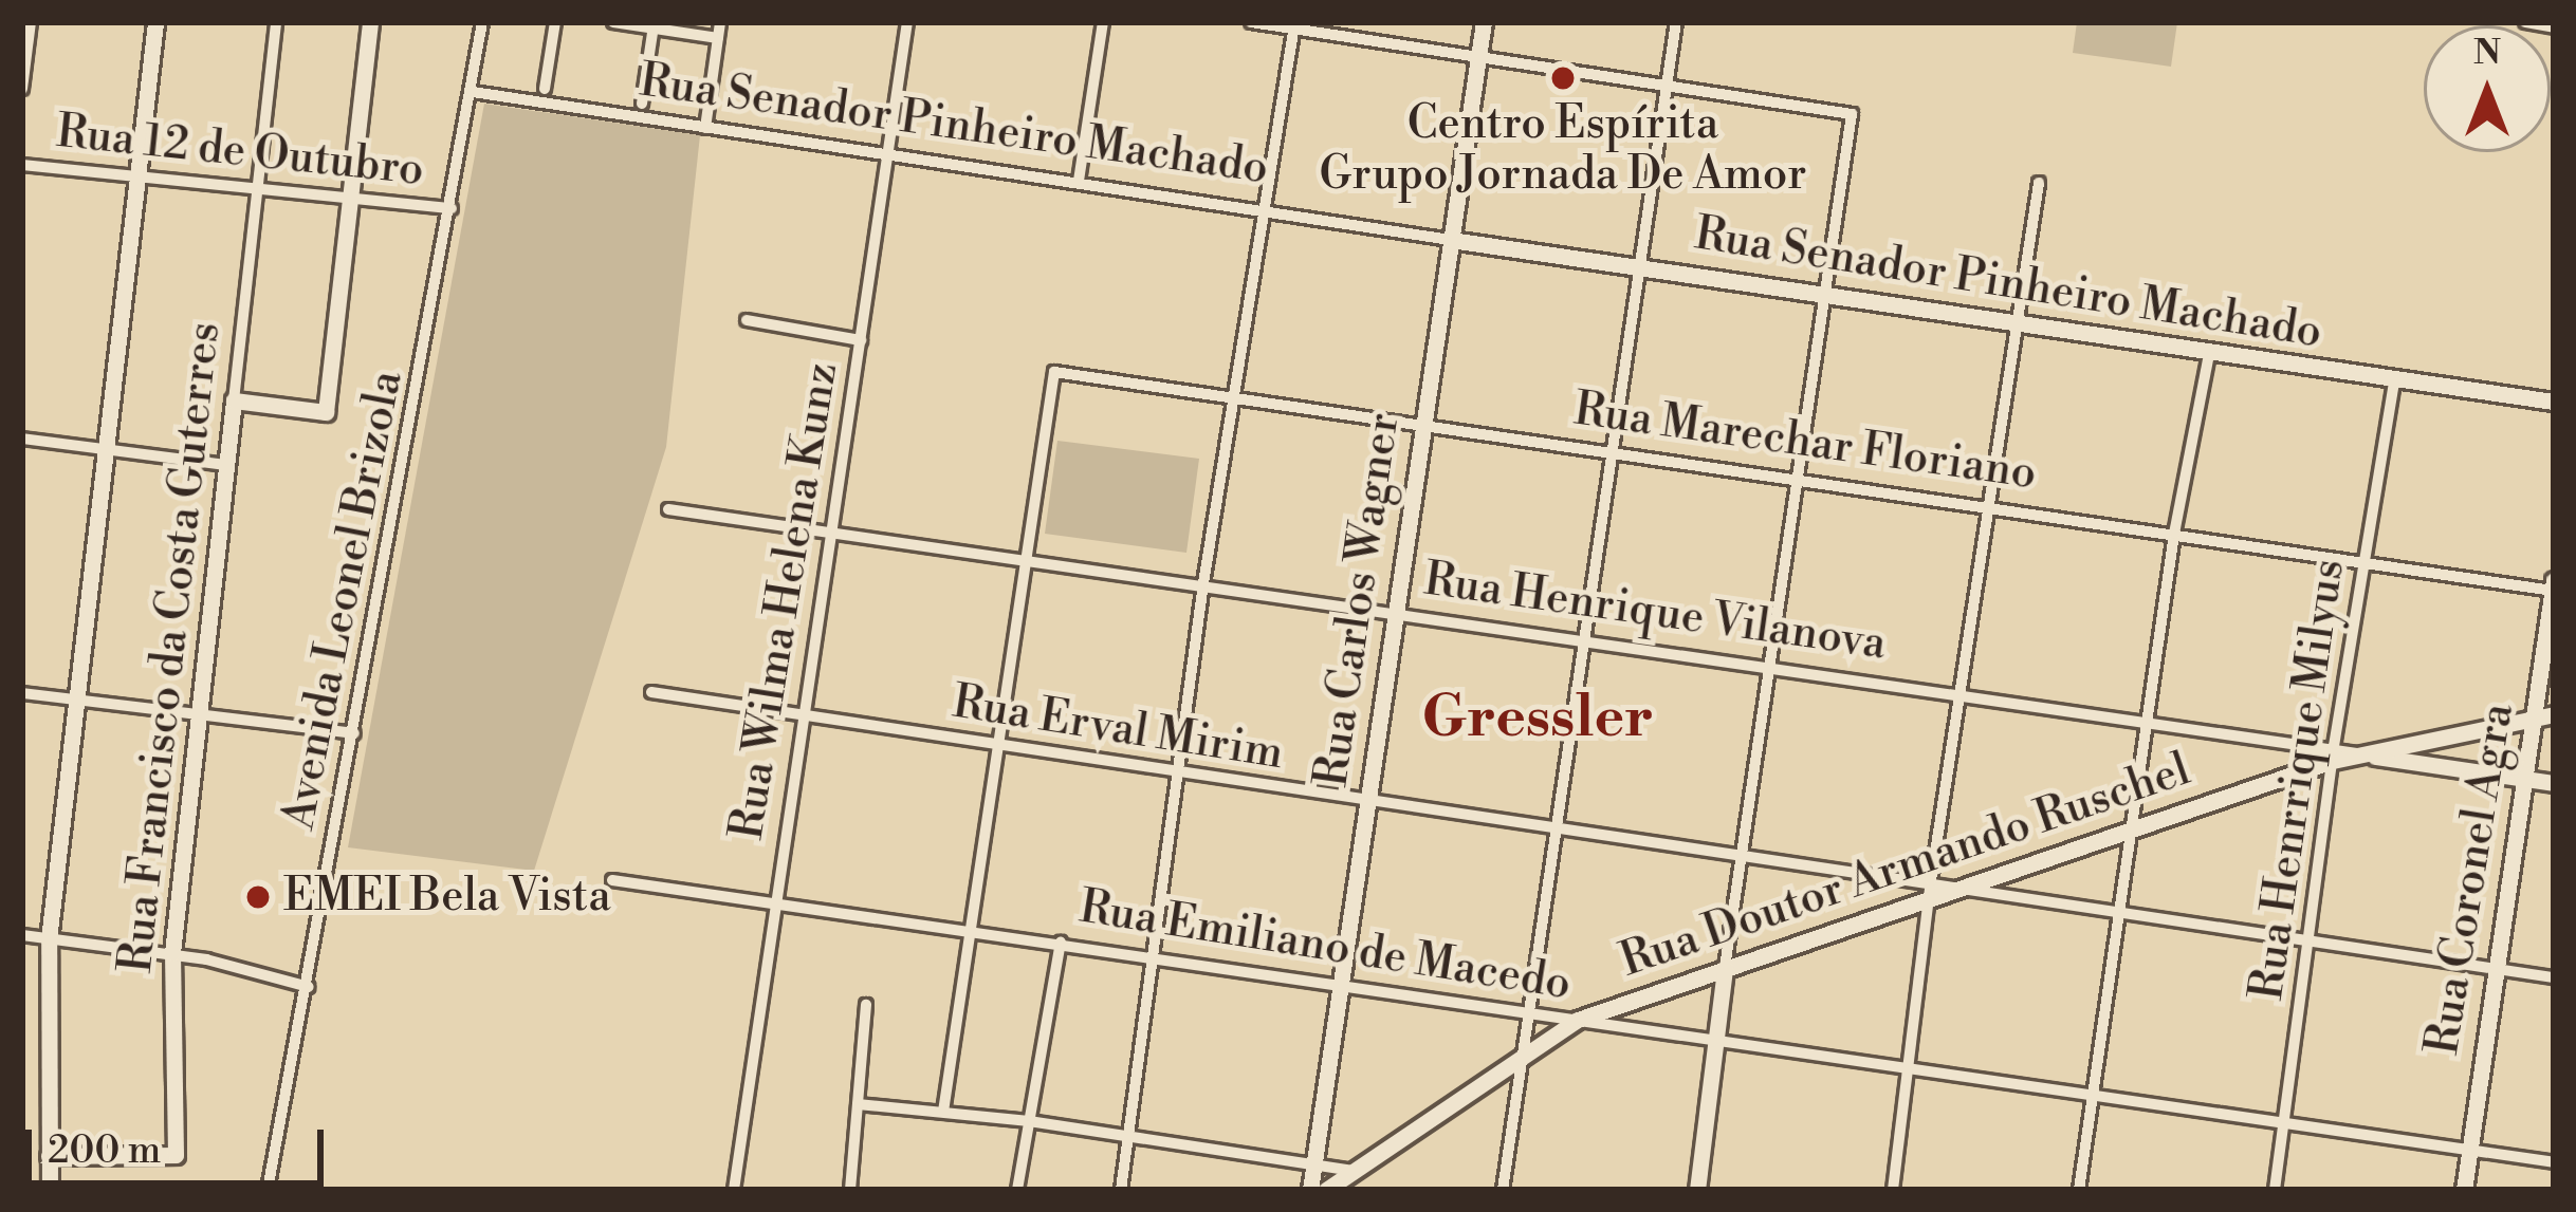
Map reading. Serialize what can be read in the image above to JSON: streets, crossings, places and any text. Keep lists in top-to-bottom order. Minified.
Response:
{"streets":{"street":["Rua Senador Pinheiro Machado","Rua 12 de Outubro","Rua Marechar Floriano","Avenida Leonel Brizola","Rua Carlos Wagner","Rua Wilma Helena Kunz","Rua Henrique Vilanova","Rua Francisco da Costa Guterres","Rua Erval Mirim","Rua Henrrique Milyus","Rua Doutor Armando Ruschel","Rua Coronel Agra","Rua Emiliano de Macedo"]},"crossings":[["Rua Senador Pinheiro Machado","Avenida Leonel Brizola"],["Rua Senador Pinheiro Machado","Rua Carlos Wagner"],["Rua Senador Pinheiro Machado","Rua Wilma Helena Kunz"],["Rua Senador Pinheiro Machado","Rua Henrrique Milyus"],["Rua 12 de Outubro","Avenida Leonel Brizola"],["Rua 12 de Outubro","Rua Francisco da Costa Guterres"],["Rua Marechar Floriano","Rua Carlos Wagner"],["Rua Marechar Floriano","Rua Henrique Vilanova"],["Rua Marechar Floriano","Rua Henrrique Milyus"],["Rua Marechar Floriano","Rua Coronel Agra"],["Rua Carlos Wagner","Rua Henrique Vilanova"],["Rua Carlos Wagner","Rua Erval Mirim"],["Rua Carlos Wagner","Rua Emiliano de Macedo"],["Rua Wilma Helena Kunz","Rua Henrique Vilanova"],["Rua Wilma Helena Kunz","Rua Erval Mirim"],["Rua Wilma Helena Kunz","Rua Emiliano de Macedo"],["Rua Henrique Vilanova","Rua Henrrique Milyus"],["Rua Henrique Vilanova","Rua Doutor Armando Ruschel"],["Rua Erval Mirim","Rua Doutor Armando Ruschel"],["Rua Henrrique Milyus","Rua Doutor Armando Ruschel"],["Rua Henrrique Milyus","Rua Emiliano de Macedo"],["Rua Doutor Armando Ruschel","Rua Coronel Agra"],["Rua Doutor Armando Ruschel","Rua Emiliano de Macedo"],["Rua Coronel Agra","Rua Emiliano de Macedo"]],"districts":["Gressler"],"places":["Centro Espírita Grupo Jornada De Amor","EMEI Bela Vista"],"scale_bar":"200 m","north":"top"}
